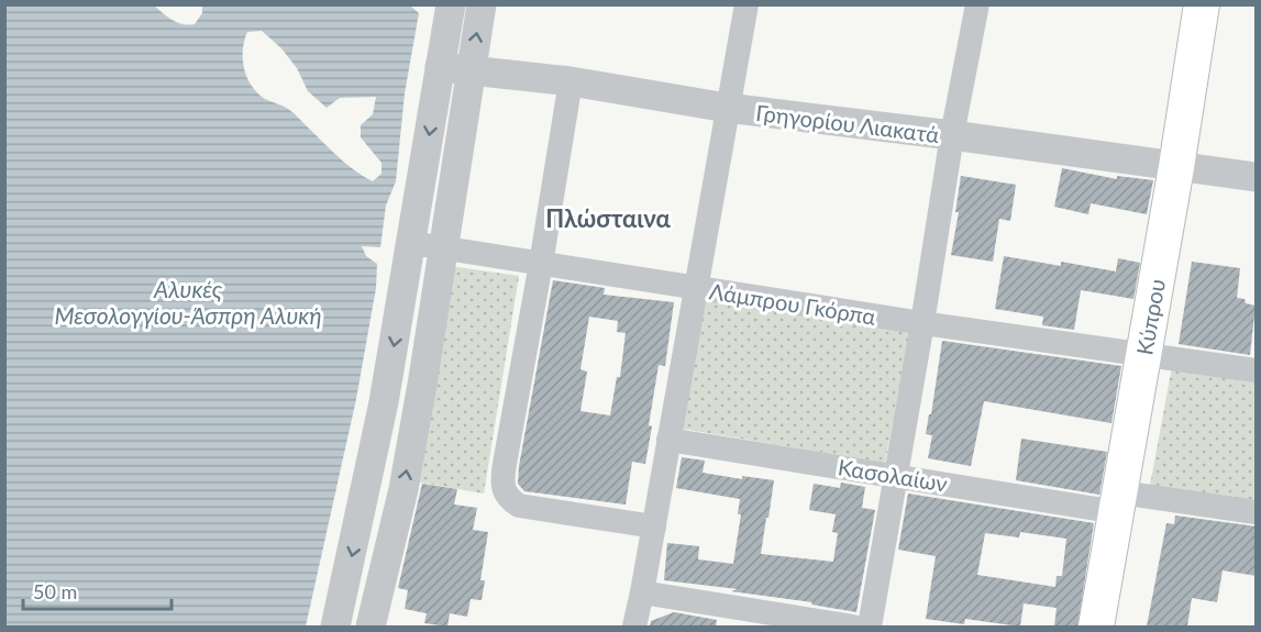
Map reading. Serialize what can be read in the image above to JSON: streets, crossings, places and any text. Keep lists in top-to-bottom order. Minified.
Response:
{"streets":{"main road":["Κύπρου"],"street":["Γρηγορίου Λιακατά","Λάμπρου Γκόρπα","Κασολαίων"]},"crossings":[["Γρηγορίου Λιακατά","Κύπρου"],["Λάμπρου Γκόρπα","Κύπρου"],["Κύπρου","Κασολαίων"]],"districts":["Πλώσταινα"],"water":["Αλυκές Μεσολογγίου-Άσπρη Αλυκή"],"scale_bar":"50 m"}
